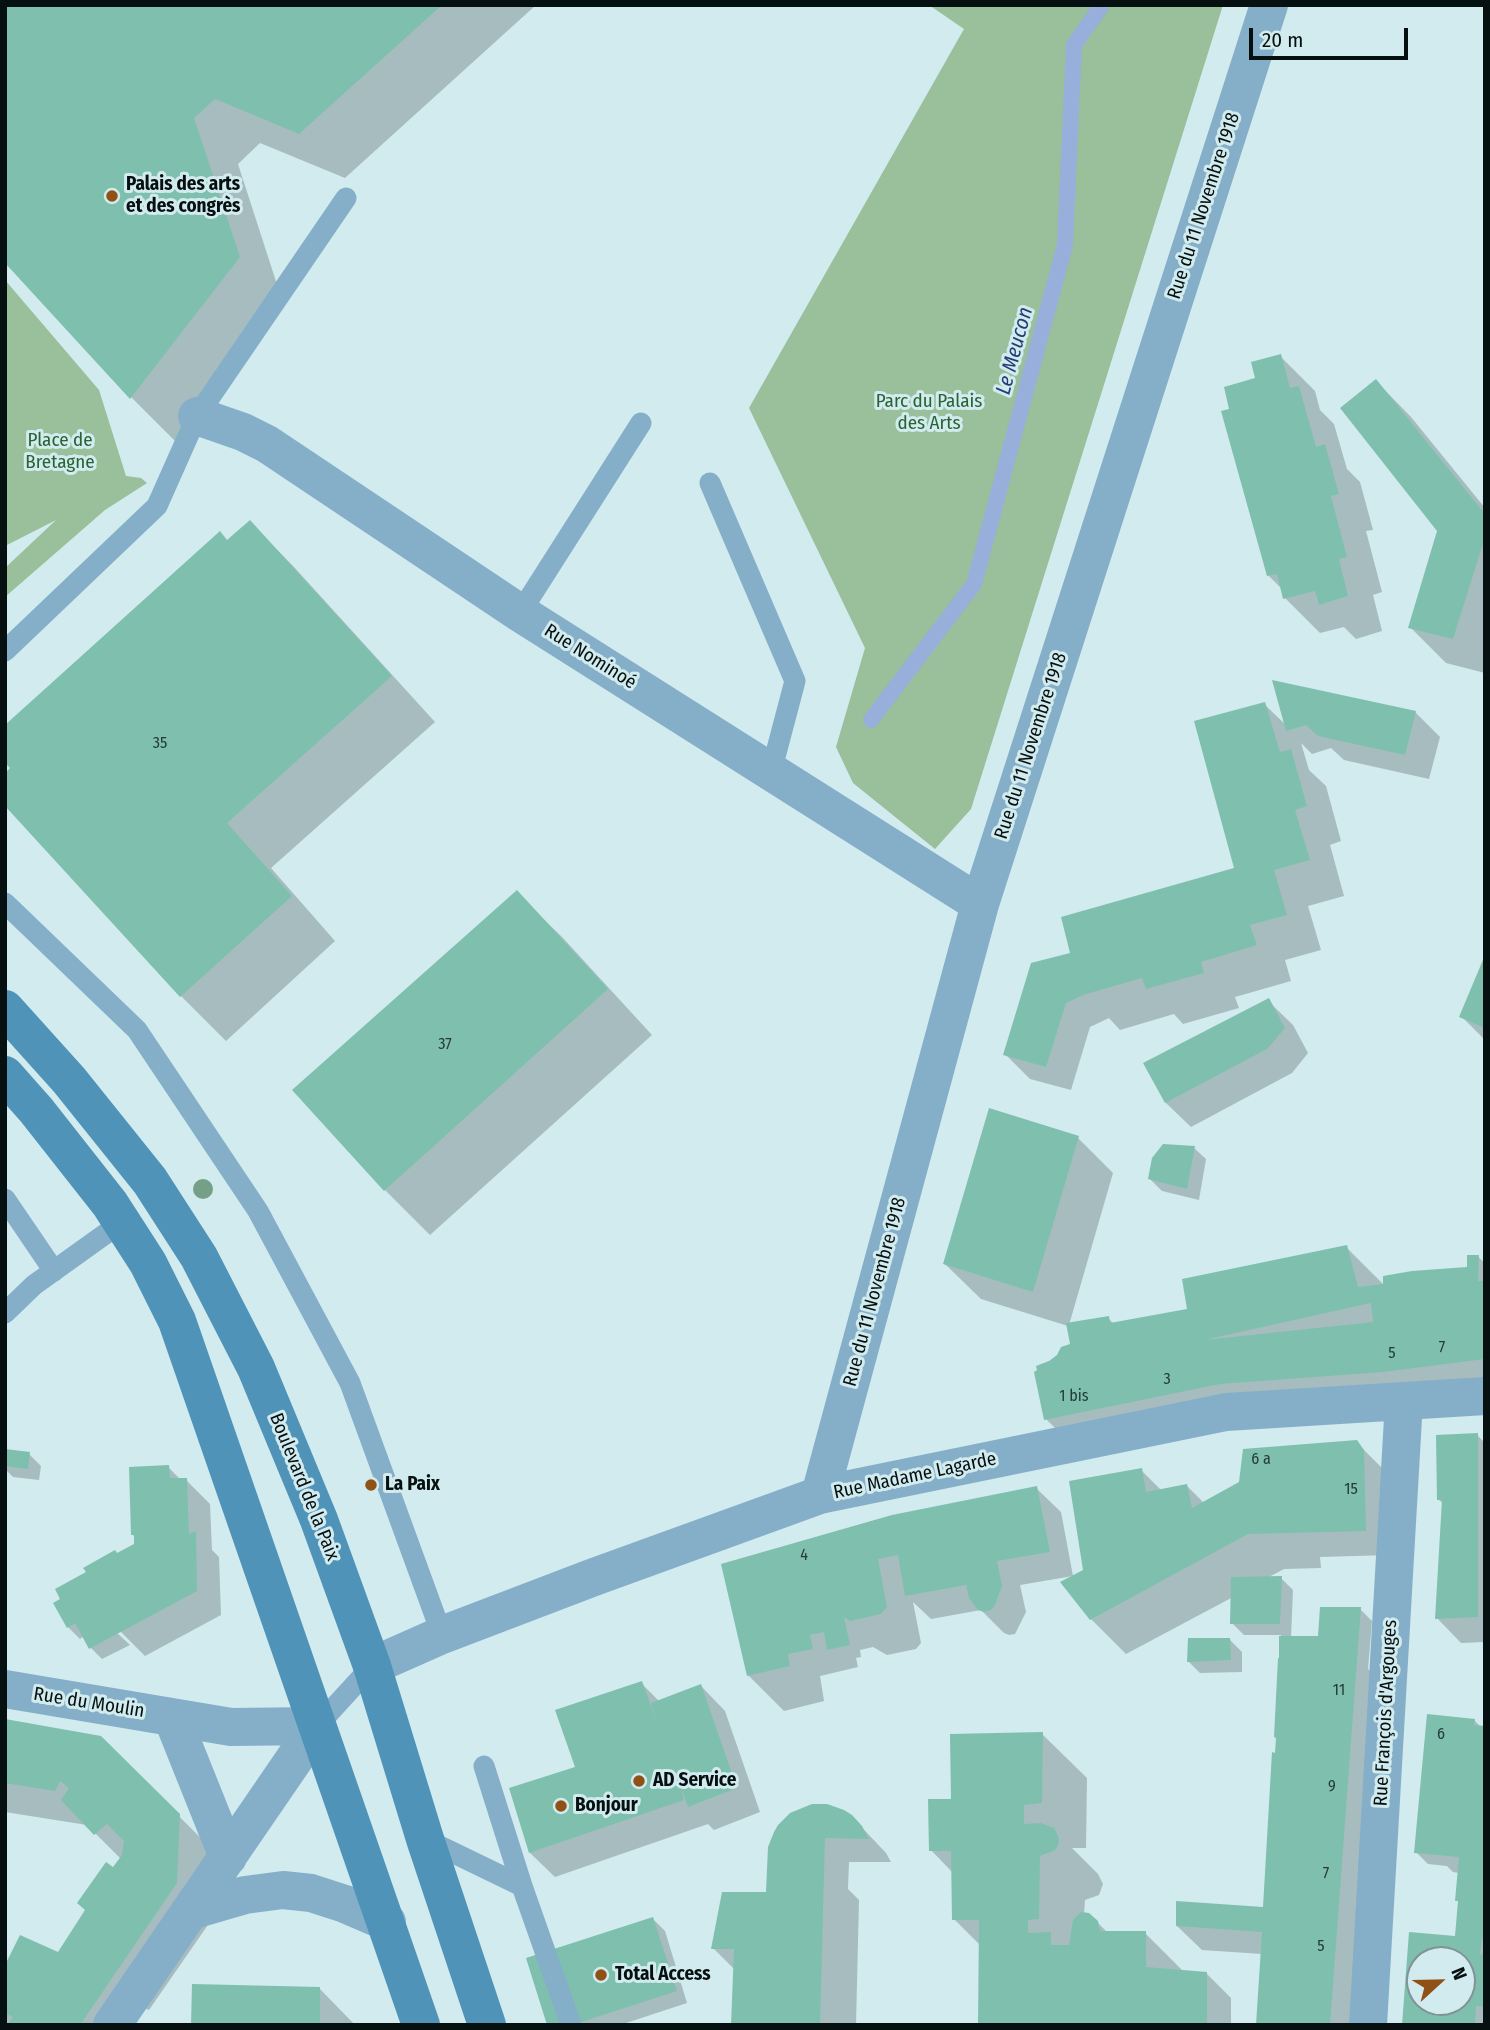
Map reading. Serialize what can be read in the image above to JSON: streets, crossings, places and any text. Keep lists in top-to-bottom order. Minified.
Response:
{"streets":{"main road":["Boulevard de la Paix"],"street":["Rue du 11 Novembre 1918","Rue Nominoé","Rue Madame Lagarde","Rue du Moulin","Rue François d'Argouges"]},"crossings":[["Rue du 11 Novembre 1918","Rue Nominoé"],["Rue du 11 Novembre 1918","Rue Madame Lagarde"],["Rue Madame Lagarde","Boulevard de la Paix"],["Rue Madame Lagarde","Rue François d'Argouges"]],"water":["Le Meucon"],"parks":["Parc du Palais des Arts","Place de Bretagne"],"places":["Palais des arts et des congrès","La Paix","AD Service","Bonjour","Total Access"],"house_numbers":["35","37","7","5","3","1 bis","6 a","15","4","11","6","9","7","5"],"scale_bar":"20 m","north":"right"}
